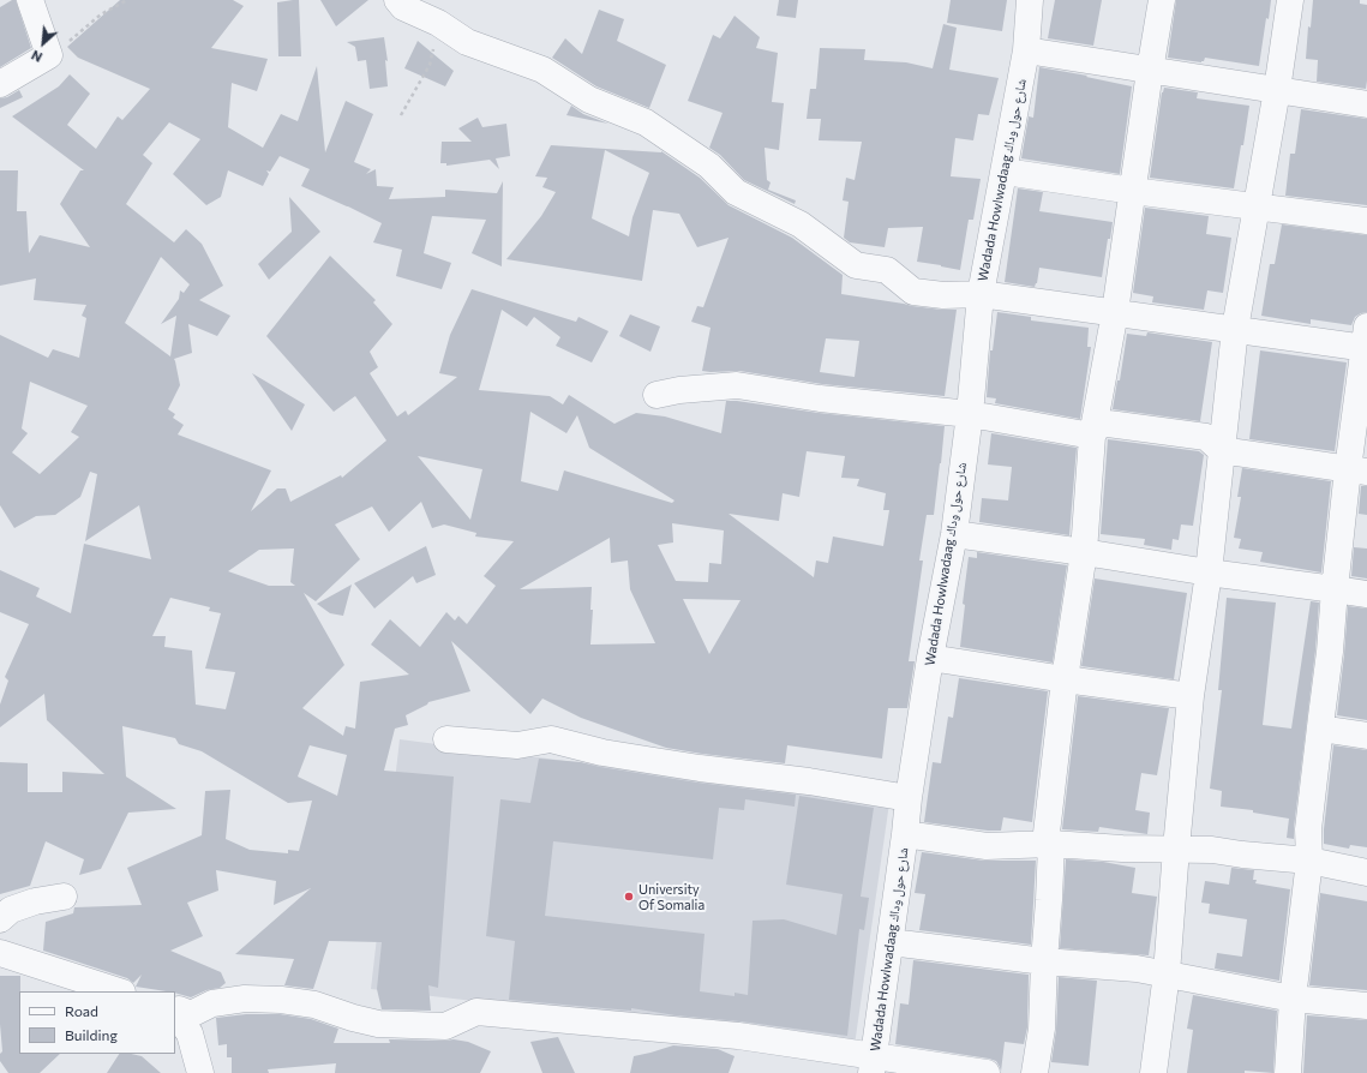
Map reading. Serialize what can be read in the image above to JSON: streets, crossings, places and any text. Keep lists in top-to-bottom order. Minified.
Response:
{"streets":{"street":["Wadada Howlwadaag شارع حول وداك"]},"places":["University Of Somalia"],"legend":["Road","Building"],"north":"bottom left"}
